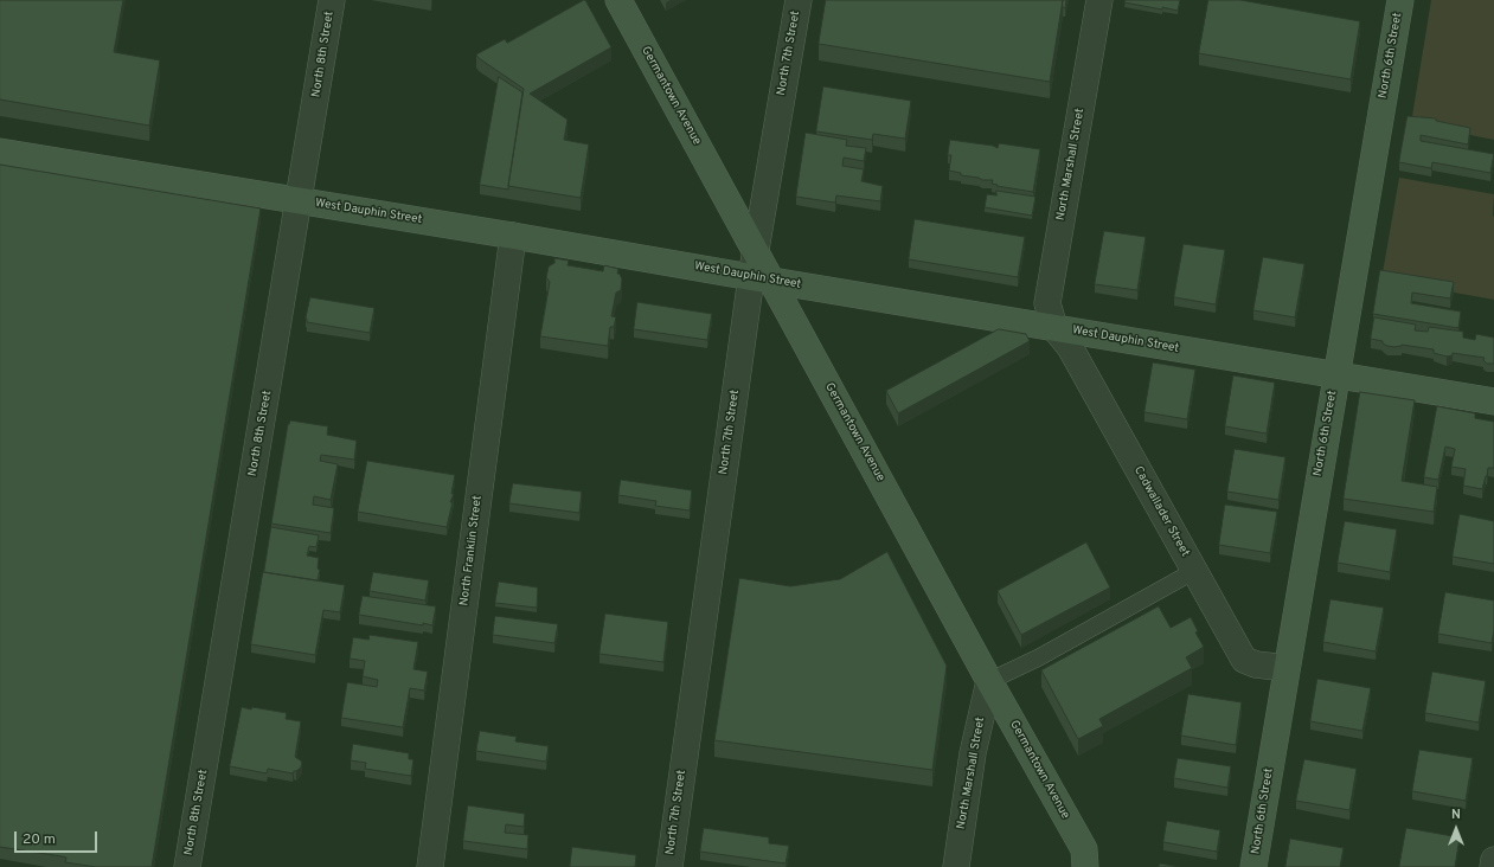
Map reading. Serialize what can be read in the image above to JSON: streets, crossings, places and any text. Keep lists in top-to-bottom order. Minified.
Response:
{"streets":{"street":["North 7th Street","North 8th Street","North 6th Street","Germantown Avenue","North Marshall Street","West Dauphin Street","Cadwallader Street","North Franklin Street"]},"crossings":[["North 7th Street","Germantown Avenue"],["North 7th Street","West Dauphin Street"],["North 8th Street","West Dauphin Street"],["North 6th Street","West Dauphin Street"],["North 6th Street","Cadwallader Street"],["Germantown Avenue","North Marshall Street"],["Germantown Avenue","West Dauphin Street"],["North Marshall Street","West Dauphin Street"],["North Marshall Street","Cadwallader Street"],["West Dauphin Street","Cadwallader Street"],["West Dauphin Street","North Franklin Street"]],"scale_bar":"20 m","north":"top"}
